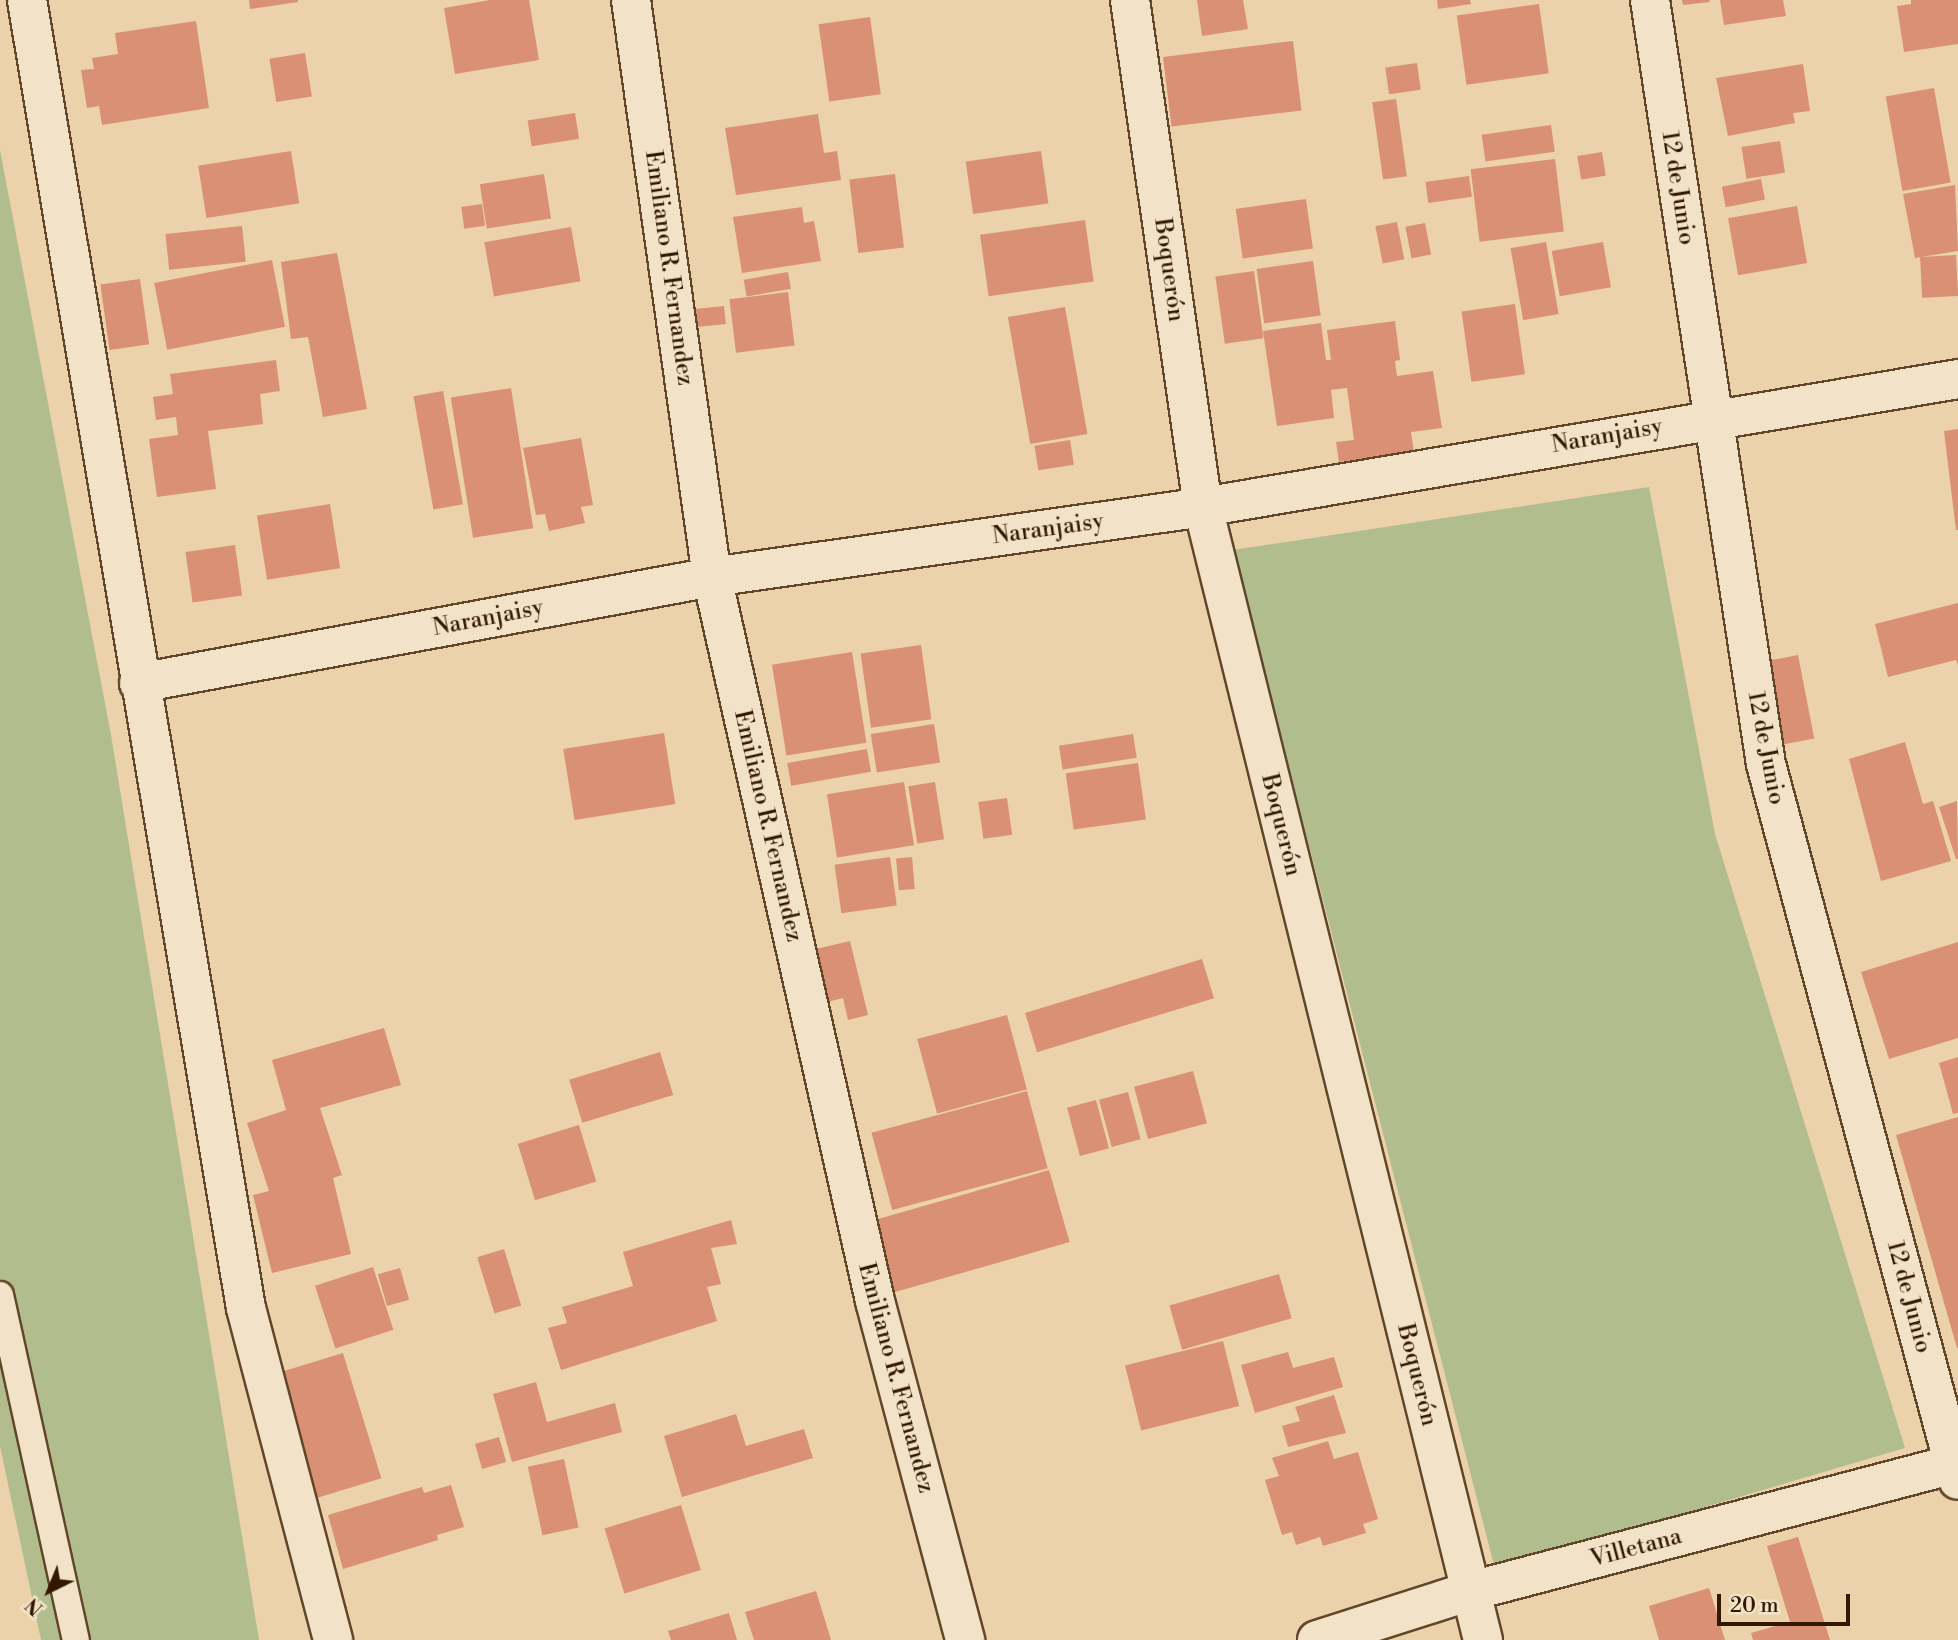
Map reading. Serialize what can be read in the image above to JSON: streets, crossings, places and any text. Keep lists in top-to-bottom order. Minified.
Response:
{"streets":{"street":["12 de Junio","Emiliano R. Fernandez","Boquerón","Naranjaisy","Villetana"]},"crossings":[["12 de Junio","Naranjaisy"],["12 de Junio","Villetana"],["Emiliano R. Fernandez","Naranjaisy"],["Boquerón","Naranjaisy"],["Boquerón","Villetana"]],"scale_bar":"20 m","north":"bottom left"}
